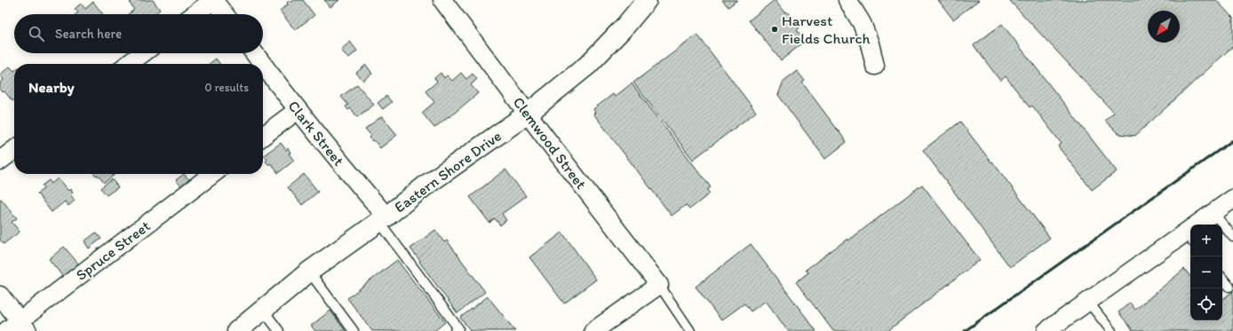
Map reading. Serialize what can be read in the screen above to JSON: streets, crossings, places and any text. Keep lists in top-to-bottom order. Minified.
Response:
{"streets":{"street":["Clark Street","Clemwood Street","Eastern Shore Drive","Spruce Street"]},"crossings":[["Clark Street","Eastern Shore Drive"],["Clemwood Street","Eastern Shore Drive"]],"places":["Harvest Fields Church"],"north":"bottom left","page":{"search":"Search here","heading":["Nearby","0 results"],"map_buttons":["+","−"]}}
